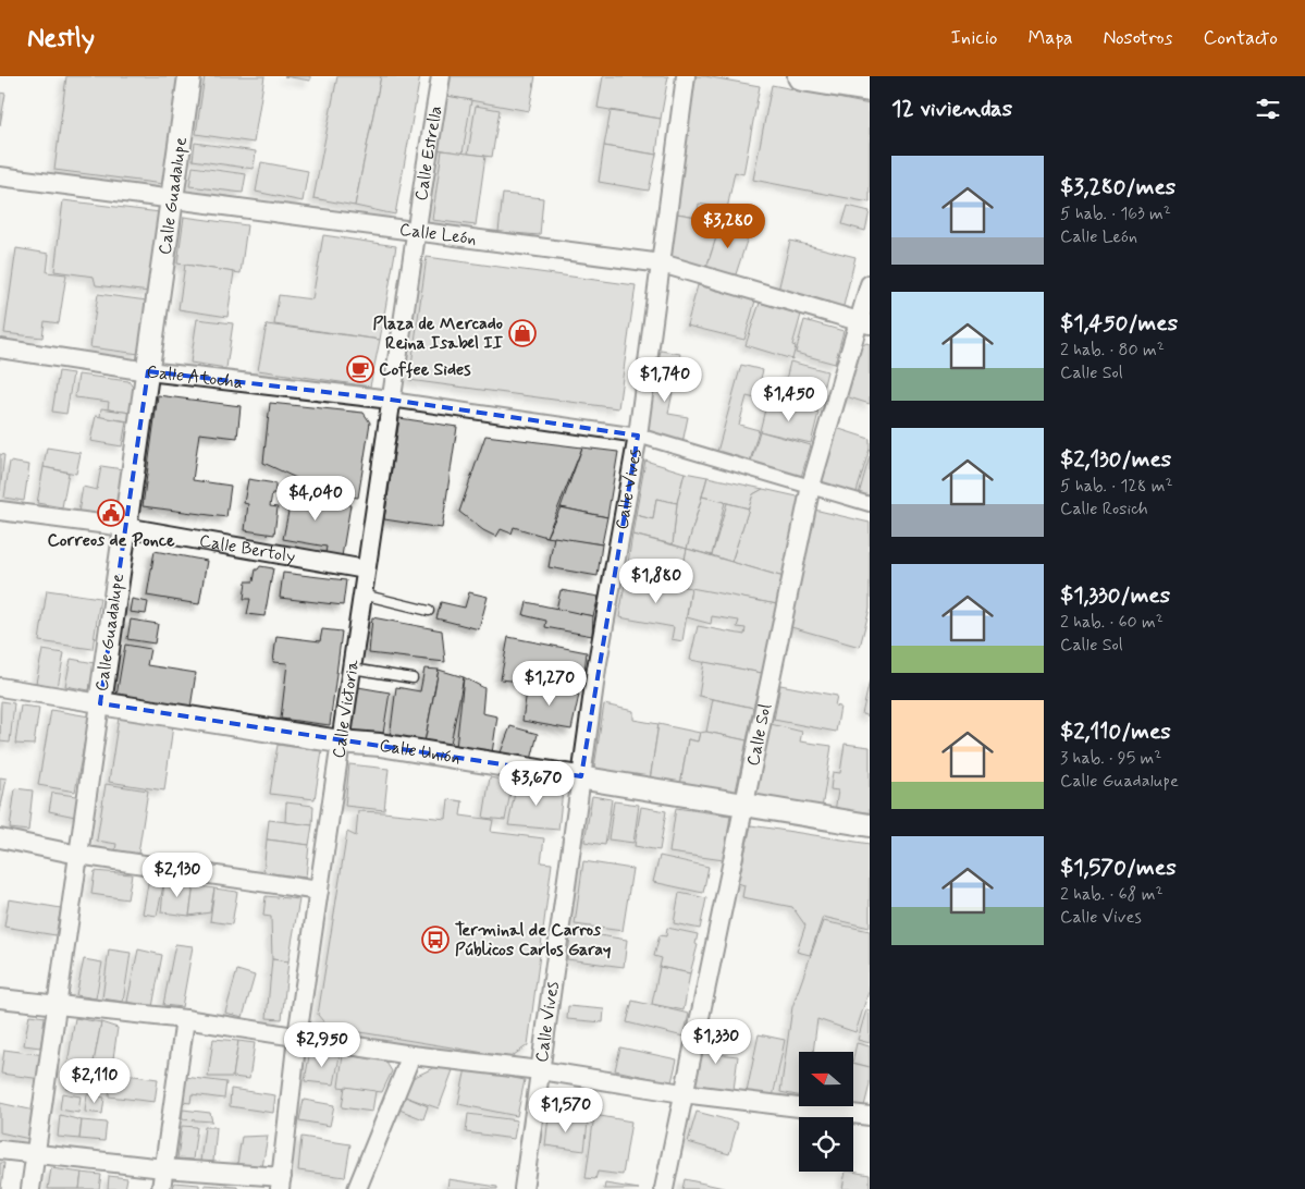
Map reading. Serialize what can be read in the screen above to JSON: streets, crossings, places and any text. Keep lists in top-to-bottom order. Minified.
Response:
{"streets":{"street":["Calle Estrella","Calle Guadalupe","Calle León","Calle Atocha","Calle Vives","Calle Bertoly","Calle Victoria","Calle Sol","Calle Unión"]},"crossings":[["Calle Estrella","Calle León"],["Calle Estrella","Calle Victoria"],["Calle Guadalupe","Calle León"],["Calle Guadalupe","Calle Atocha"],["Calle Guadalupe","Calle Bertoly"],["Calle Guadalupe","Calle Unión"],["Calle León","Calle Vives"],["Calle León","Calle Victoria"],["Calle León","Calle Sol"],["Calle Atocha","Calle Victoria"],["Calle Vives","Calle Unión"],["Calle Bertoly","Calle Victoria"],["Calle Victoria","Calle Unión"],["Calle Sol","Calle Unión"]],"places":{"shop":["Plaza de Mercado Reina Isabel II"],"cafe":["Coffee Sides"],"public building":["Correos de Ponce"],"bus stop":["Terminal de Carros Públicos Carlos Garay"]},"north":"left","page":{"header":"Nestly","nav":["Inicio","Mapa","Nosotros","Contacto"],"heading":"12 viviendas","list":[{"name":"$3,280/mes","note":"5 hab. · 163 m² · Calle León"},{"name":"$1,450/mes","note":"2 hab. · 80 m² · Calle Sol"},{"name":"$2,130/mes","note":"5 hab. · 128 m² · Calle Rosich"},{"name":"$1,330/mes","note":"2 hab. · 60 m² · Calle Sol"},{"name":"$2,110/mes","note":"3 hab. · 95 m² · Calle Guadalupe"},{"name":"$1,570/mes","note":"2 hab. · 68 m² · Calle Vives"}],"price":["$3,280","$1,740","$1,450","$4,040","$1,880","$1,270","$3,670","$2,130","$1,330","$2,950","$2,110","$1,570"]}}
